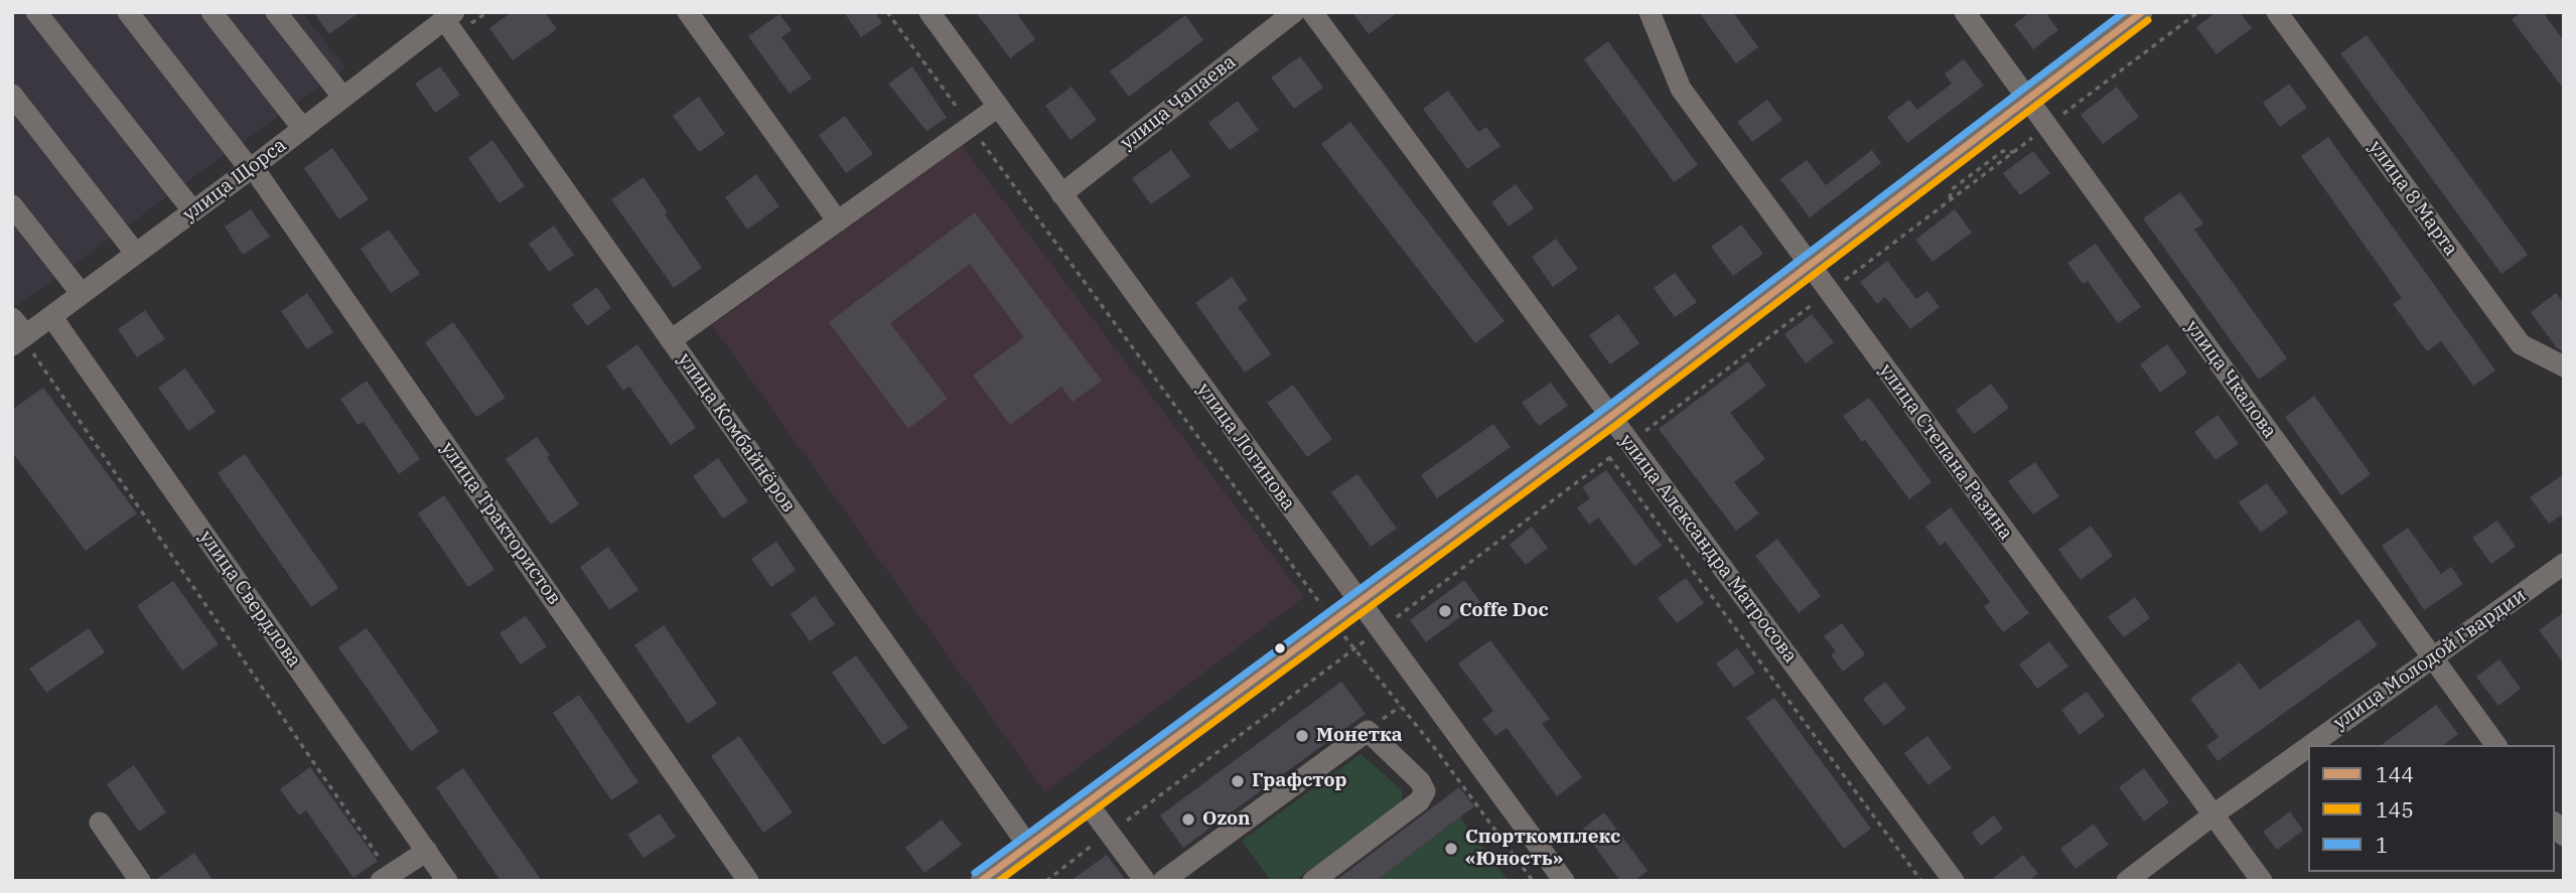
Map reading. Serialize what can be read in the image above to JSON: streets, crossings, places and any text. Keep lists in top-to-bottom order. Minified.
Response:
{"streets":{"street":["улица Чапаева","улица Щорса","улица 8 Марта","улица Чкалова","улица Комбайнёров","улица Логинова","улица Степана Разина","улица Трактористов","улица Александра Матросова","улица Свердлова","улица Молодой Гвардии"]},"crossings":[["улица Чапаева","улица Логинова"],["улица Щорса","улица Комбайнёров"],["улица Щорса","улица Трактористов"],["улица Щорса","улица Свердлова"],["улица Чкалова","улица Молодой Гвардии"],["улица Степана Разина","улица Молодой Гвардии"]],"places":["Coffe Doc","Монетка","Графстор","Ozon","Спорткомплекс «Юность»"],"lines":["transit line 144","transit line 1","transit line 145"],"legend":["144","145","1"]}
